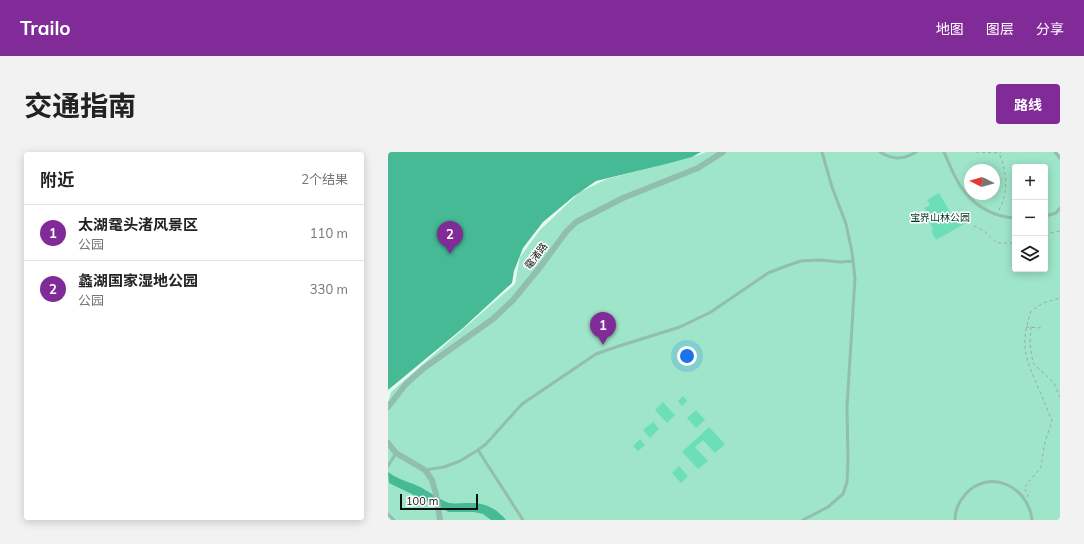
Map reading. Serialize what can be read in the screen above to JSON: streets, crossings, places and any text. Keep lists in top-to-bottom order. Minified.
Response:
{"streets":{"street":["鼋渚路"]},"parks":["宝界山林公园"],"scale_bar":"100 m","north":"left","page":{"header":"Trailo","nav":["地图","图层","分享"],"title":"交通指南","buttons":"路线","heading":["附近","2个结果"],"map_buttons":["+","−"],"list":[{"mark":"1","name":"太湖鼋头渚风景区","note":"公园","value":"110 m"},{"mark":"2","name":"蠡湖国家湿地公园","note":"公园","value":"330 m"}],"pins":["2","1"],"scale":"100 m"}}
